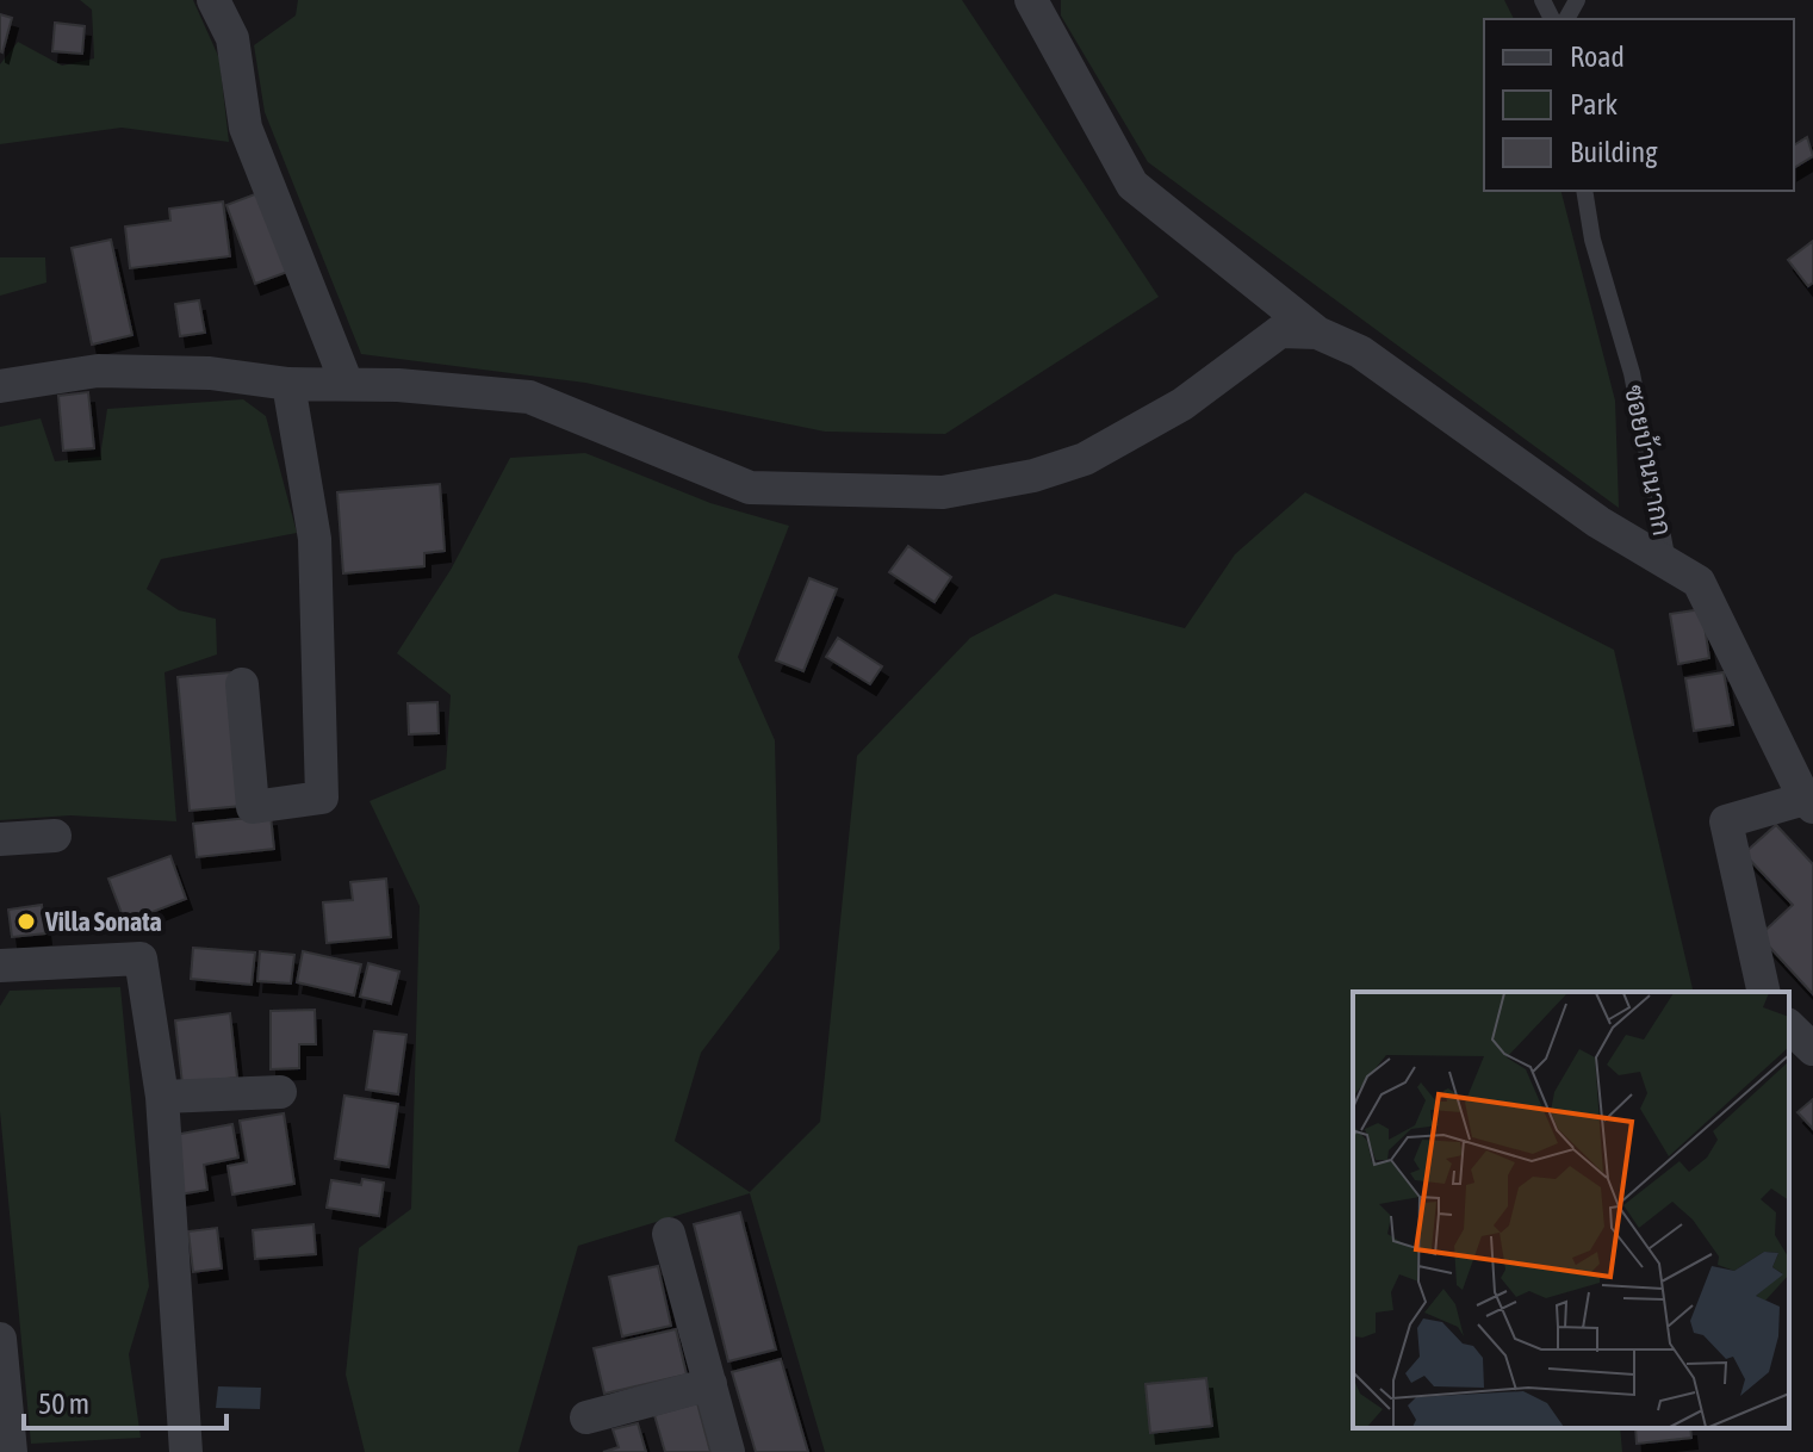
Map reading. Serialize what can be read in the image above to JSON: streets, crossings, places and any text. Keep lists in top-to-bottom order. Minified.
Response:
{"streets":{"street":["ซอยบ้านนากก"]},"places":["Villa Sonata"],"legend":["Road","Park","Building"],"scale_bar":"50 m"}
